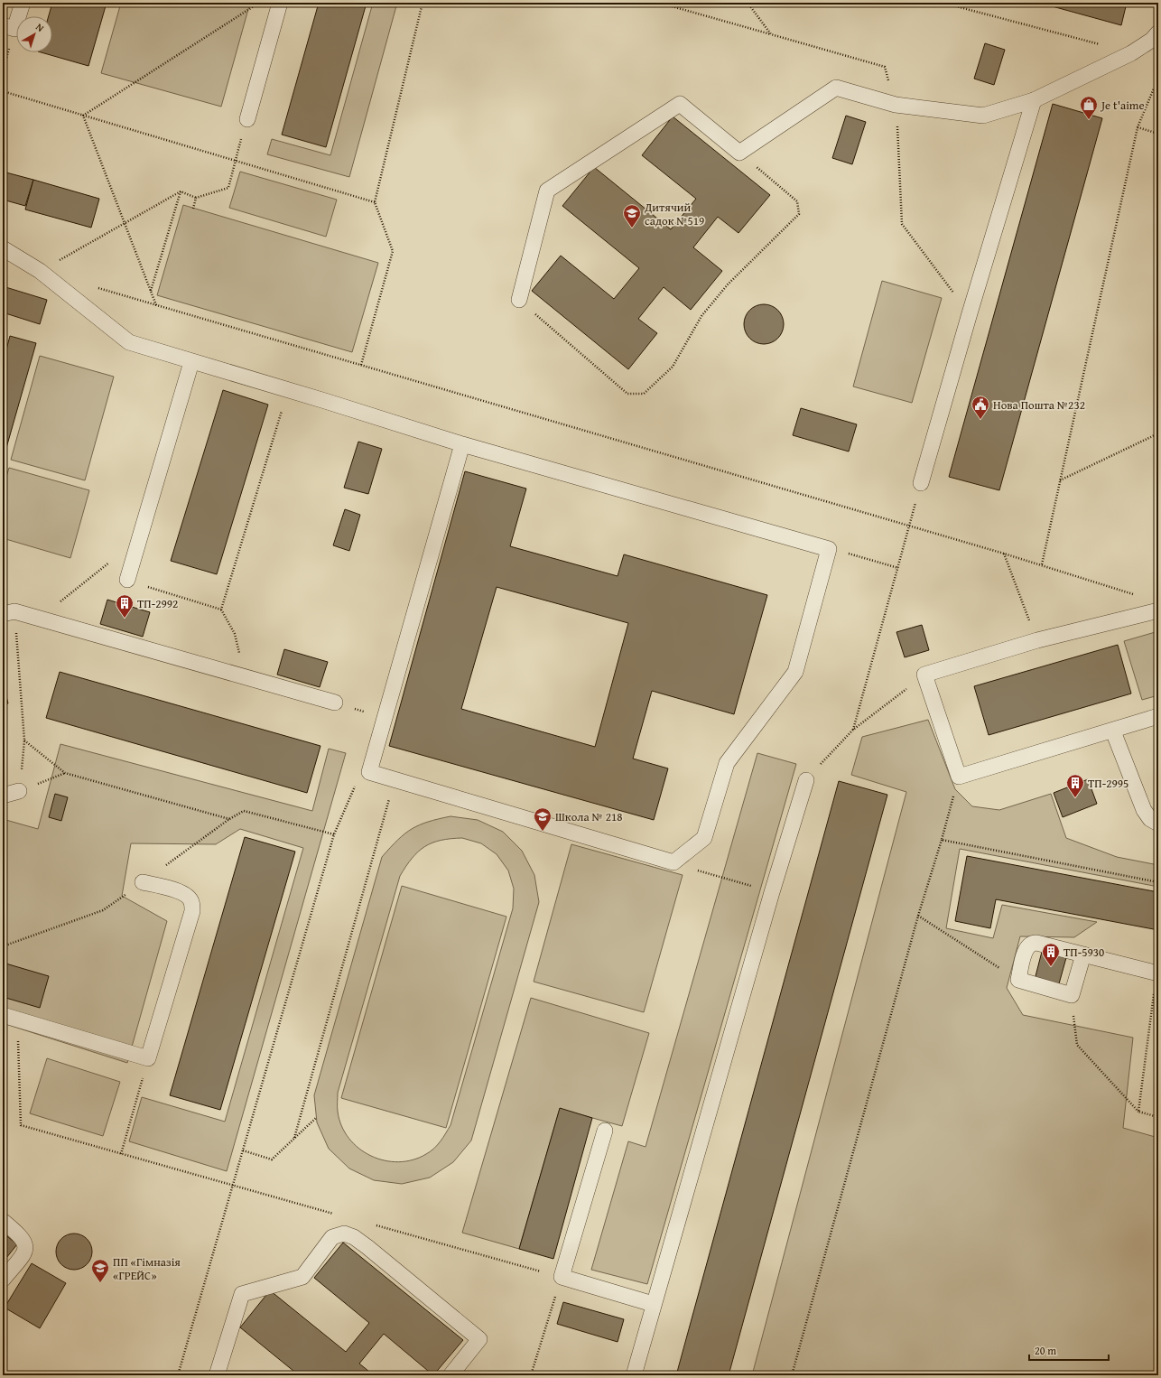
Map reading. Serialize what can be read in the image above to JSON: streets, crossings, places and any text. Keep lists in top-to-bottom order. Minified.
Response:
{"places":{"shop":["Je t'aime"],"school or university":["Дитячий садок №519","Школа № 218","ПП «Гімназія «ГРЕЙС»"],"public building":["Нова Пошта №232"],"building":["ТП-2992","ТП-2995","ТП-5930"]},"scale_bar":"20 m","north":"top right"}
